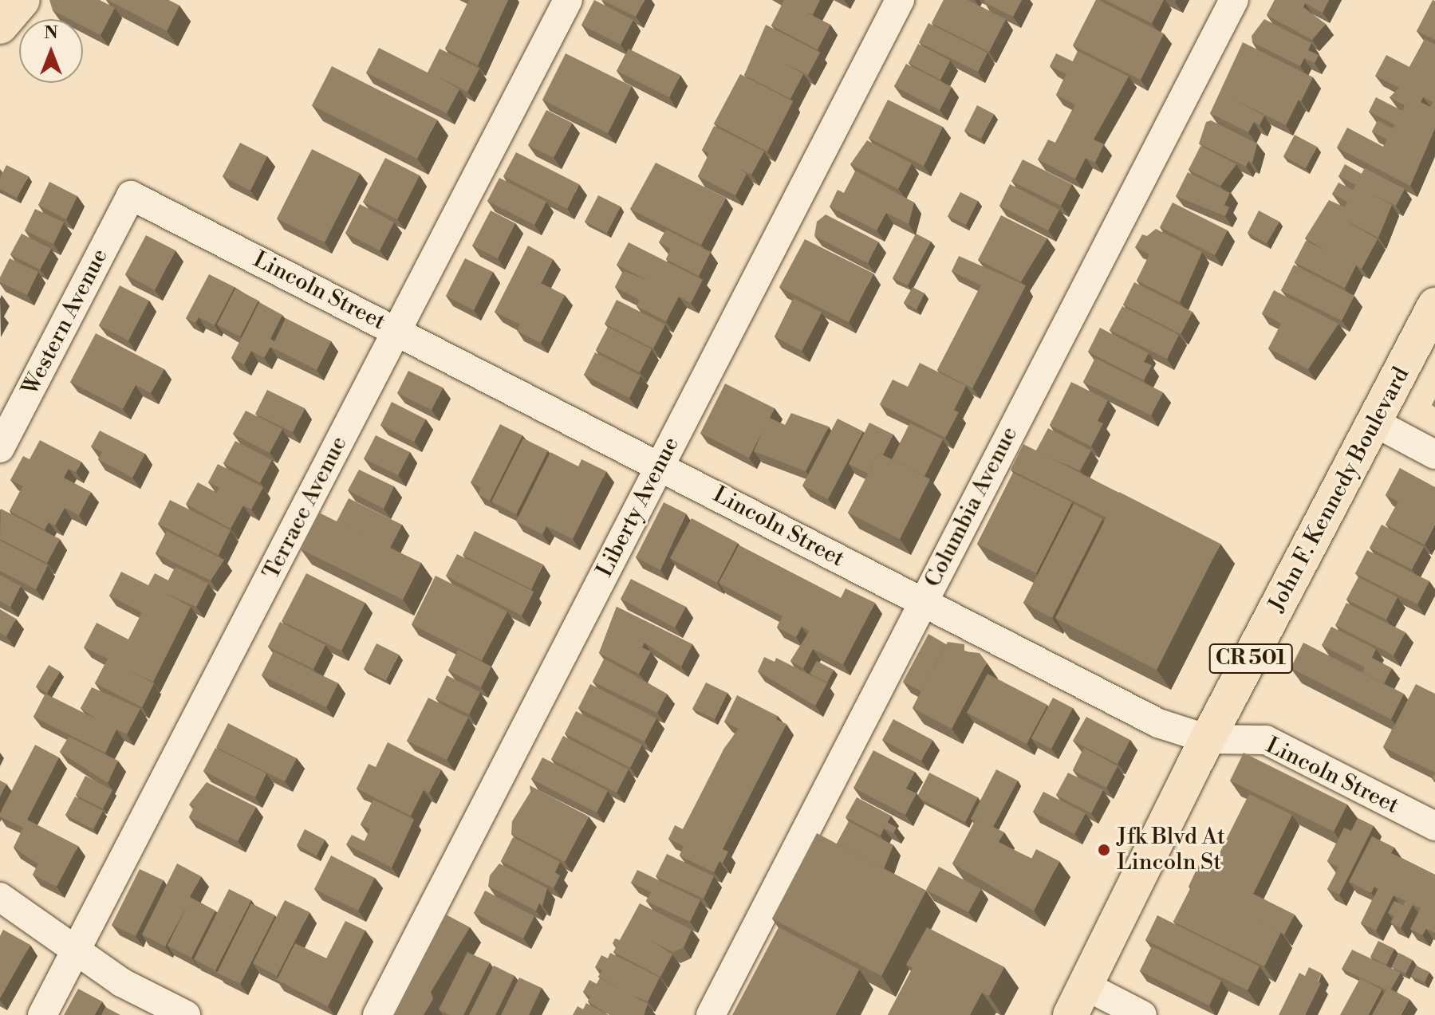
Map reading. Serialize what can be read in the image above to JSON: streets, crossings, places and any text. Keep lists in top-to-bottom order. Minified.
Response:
{"streets":{"main road":["John F. Kennedy Boulevard","CR 501"],"street":["Lincoln Street","Western Avenue","Liberty Avenue","Columbia Avenue","Terrace Avenue"]},"crossings":[["Lincoln Street","Western Avenue"],["Lincoln Street","John F. Kennedy Boulevard"],["Lincoln Street","Liberty Avenue"],["Lincoln Street","Columbia Avenue"],["Lincoln Street","Terrace Avenue"]],"places":["Jfk Blvd At Lincoln St"],"north":"top"}
